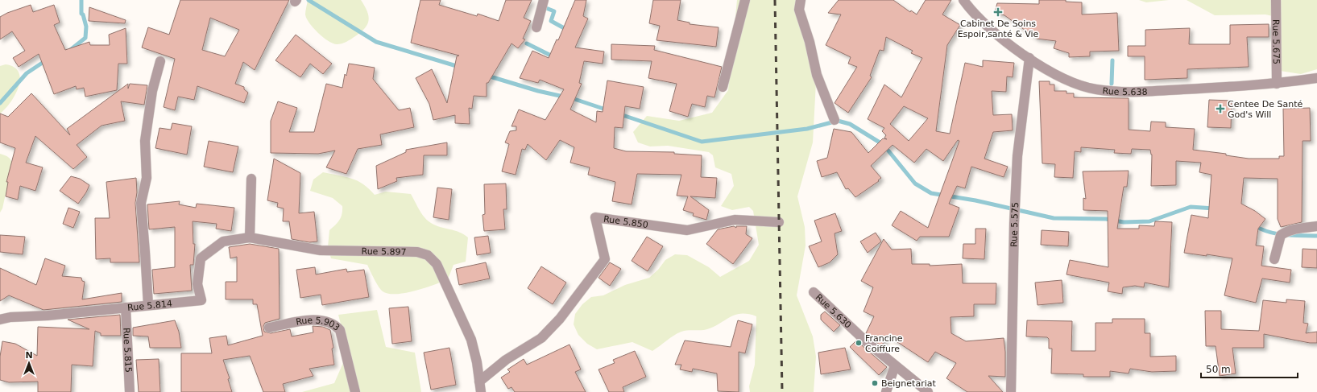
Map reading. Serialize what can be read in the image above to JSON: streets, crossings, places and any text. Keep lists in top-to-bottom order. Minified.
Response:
{"streets":{"street":["Rue 5.675","Rue 5.638","Rue 5.850","Rue 5.575","Rue 5.897","Rue 5.814","Rue 5.630","Rue 5.903","Rue 5.815"]},"crossings":[["Rue 5.675","Rue 5.638"],["Rue 5.638","Rue 5.575"],["Rue 5.850","Rue 5.897"],["Rue 5.897","Rue 5.814"],["Rue 5.814","Rue 5.815"]],"places":{"health":["Cabinet De Soins Espoir,santé & Vie","Centee De Santé God's Will"],"other":["Francine Coiffure","Beignetariat"]},"scale_bar":"50 m","north":"top"}
